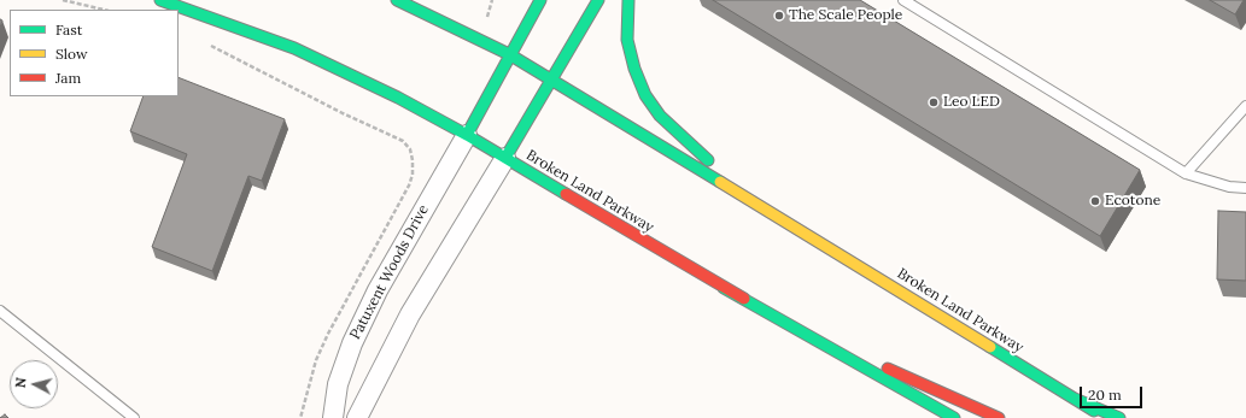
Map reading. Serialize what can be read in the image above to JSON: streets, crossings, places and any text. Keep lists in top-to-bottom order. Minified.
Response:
{"streets":{"main road":["Broken Land Parkway"],"street":["Patuxent Woods Drive"]},"crossings":[["Broken Land Parkway","Patuxent Woods Drive"]],"places":["The Scale People","Leo LED","Ecotone"],"legend":["Fast","Slow","Jam"],"scale_bar":"20 m","north":"left"}
